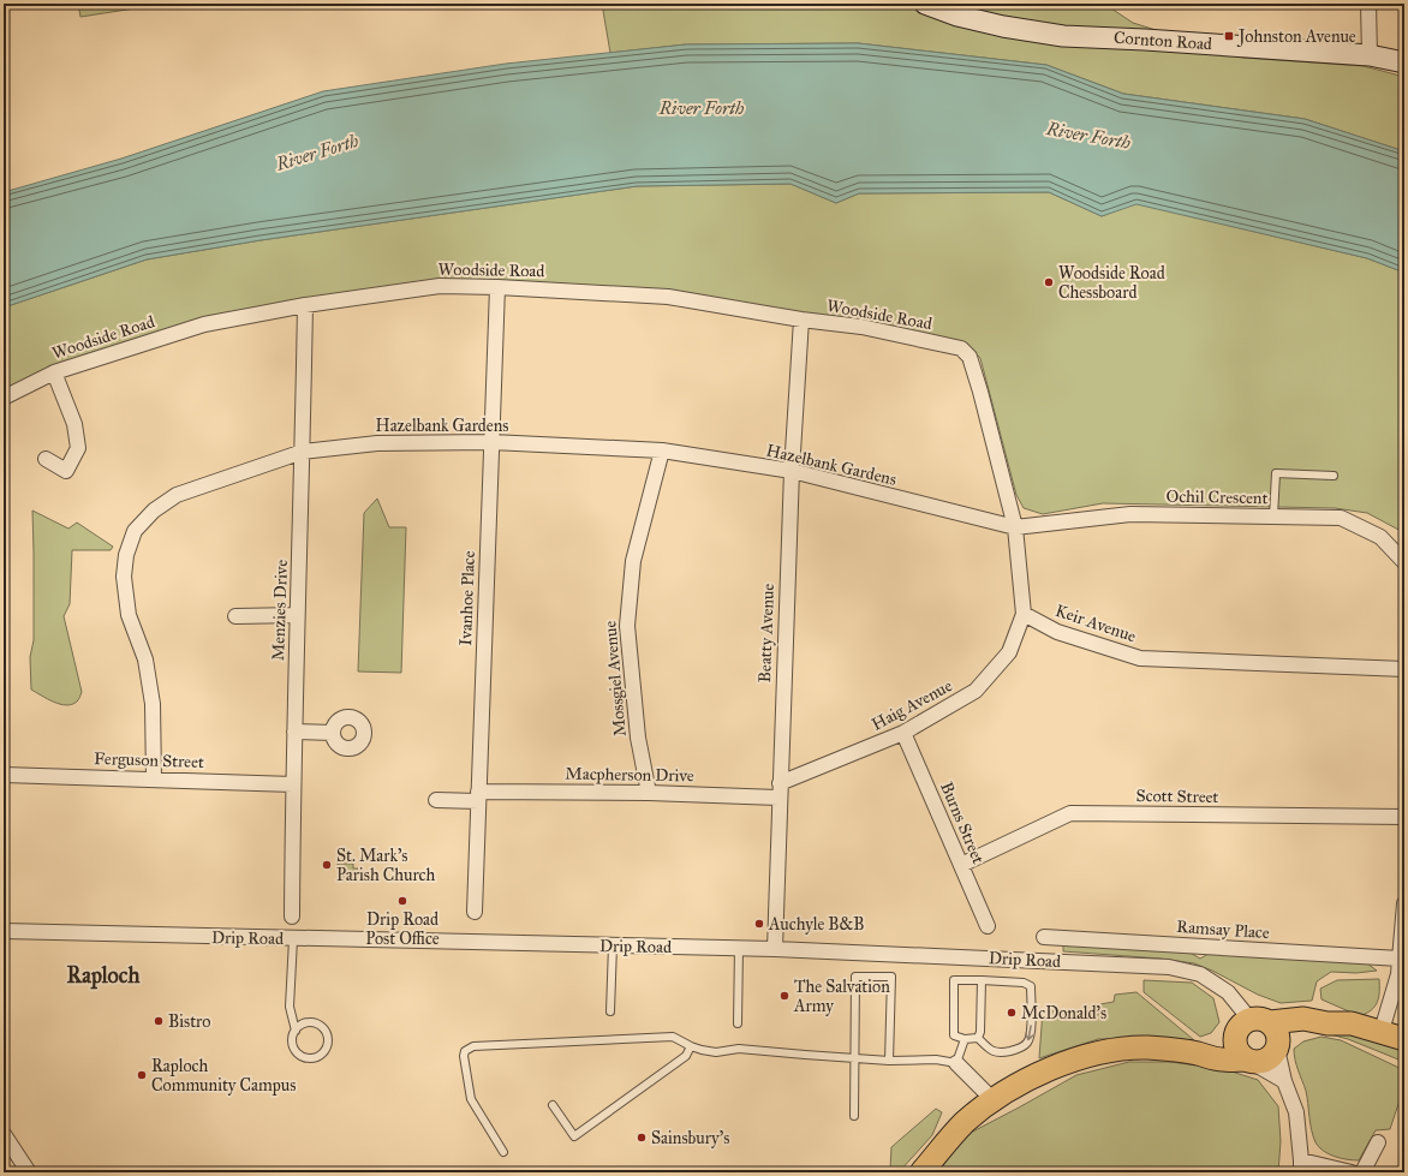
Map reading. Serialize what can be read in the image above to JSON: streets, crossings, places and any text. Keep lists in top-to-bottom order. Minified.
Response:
{"streets":{"main road":["Cornton Road"],"street":["Woodside Road","Hazelbank Gardens","Ochil Crescent","Ivanhoe Place","Menzies Drive","Keir Avenue","Beatty Avenue","Mossgiel Avenue","Haig Avenue","Ferguson Street","Macpherson Drive","Scott Street","Burns Street","Ramsay Place","Drip Road"]},"crossings":[["Woodside Road","Hazelbank Gardens"],["Woodside Road","Ochil Crescent"],["Woodside Road","Ivanhoe Place"],["Woodside Road","Menzies Drive"],["Woodside Road","Beatty Avenue"],["Hazelbank Gardens","Ochil Crescent"],["Hazelbank Gardens","Ivanhoe Place"],["Hazelbank Gardens","Menzies Drive"],["Hazelbank Gardens","Beatty Avenue"],["Hazelbank Gardens","Mossgiel Avenue"],["Hazelbank Gardens","Ferguson Street"],["Ivanhoe Place","Macpherson Drive"],["Menzies Drive","Ferguson Street"],["Keir Avenue","Haig Avenue"],["Beatty Avenue","Haig Avenue"],["Beatty Avenue","Macpherson Drive"],["Beatty Avenue","Drip Road"],["Mossgiel Avenue","Macpherson Drive"],["Haig Avenue","Macpherson Drive"],["Haig Avenue","Burns Street"],["Scott Street","Burns Street"]],"districts":["Raploch"],"water":["River Forth"],"places":{"transit":["Johnston Avenue"],"other":["Woodside Road Chessboard","St. Mark's Parish Church","Drip Road Post Office","Auchyle B&B","The Salvation Army","McDonald's","Bistro","Raploch Community Campus","Sainsbury's"]}}
